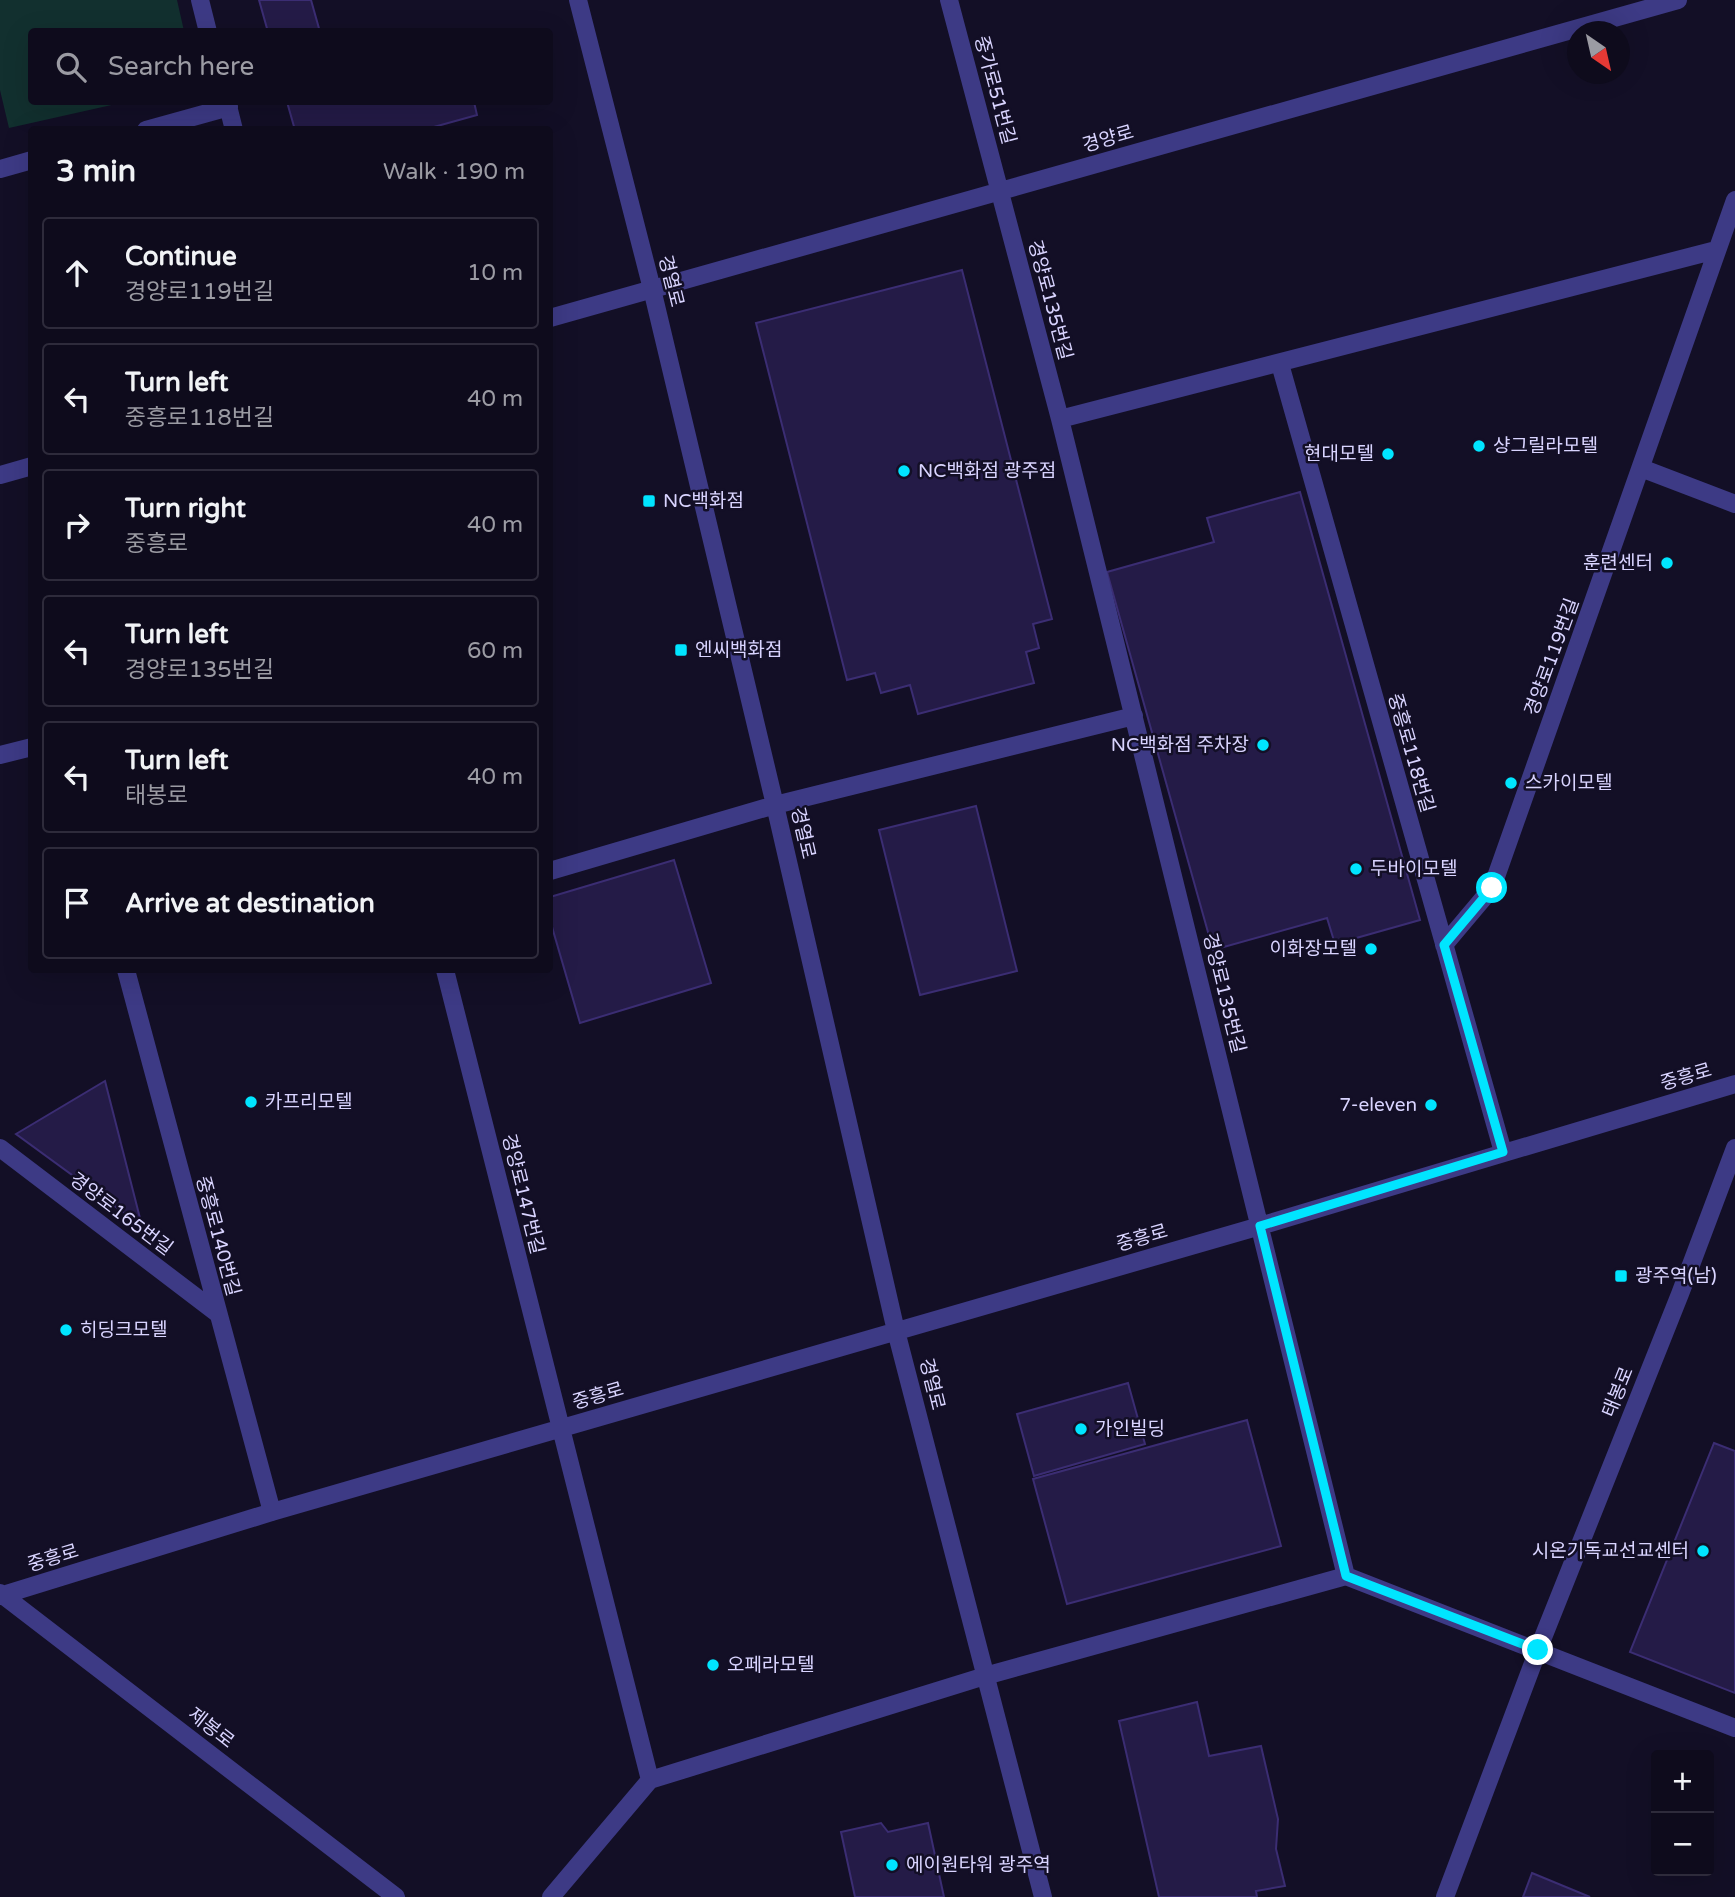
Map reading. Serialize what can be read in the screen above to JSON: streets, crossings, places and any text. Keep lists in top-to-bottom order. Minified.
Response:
{"streets":{"street":["중가로51번길","경양로","경열로","경양로135번길","경양로119번길","중흥로118번길","중흥로","경양로147번길","경양로165번길","중흥로140번길","태봉로","제봉로"]},"crossings":[["중가로51번길","경양로"],["중가로51번길","경양로135번길"],["경양로","경열로"],["경양로","경양로135번길"],["경열로","중흥로"],["경양로135번길","중흥로"],["경양로119번길","중흥로118번길"],["중흥로118번길","중흥로"],["중흥로","경양로147번길"],["중흥로","중흥로140번길"],["중흥로","제봉로"],["경양로165번길","중흥로140번길"]],"places":{"other":["샹그릴라모텔","현대모텔","NC백화점 광주점","훈련센터","NC백화점 주차장","스카이모텔","두바이모텔","이화장모텔","카프리모텔","7-eleven","히딩크모텔","가인빌딩","시온기독교선교센터","오페라모텔","에이원타워 광주역"],"transit":["NC백화점","엔씨백화점","광주역(남)"]},"north":"bottom right","page":{"search":"Search here","heading":["3 min","Walk · 190 m"],"list":[["Continue","경양로119번길","10 m"],["Turn left","중흥로118번길","40 m"],["Turn right","중흥로","40 m"],["Turn left","경양로135번길","60 m"],["Turn left","태봉로","40 m"],"Arrive at destination"],"map_buttons":["+","−"]}}
